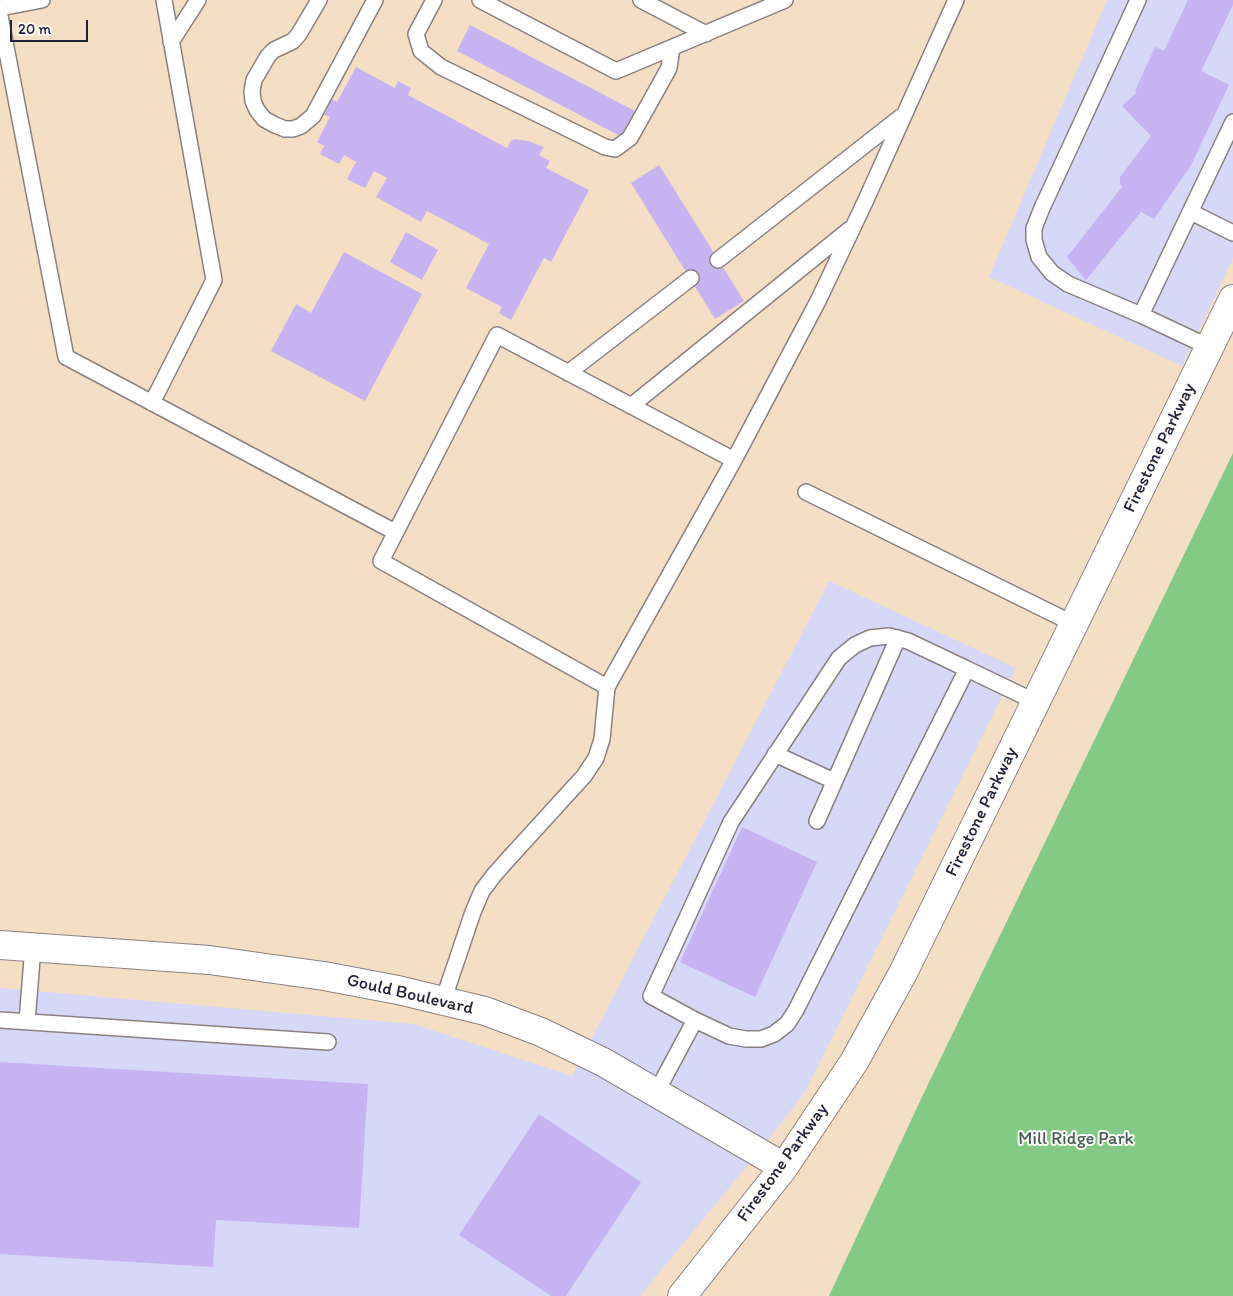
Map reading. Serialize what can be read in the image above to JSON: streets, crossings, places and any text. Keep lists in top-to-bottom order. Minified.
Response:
{"streets":{"street":["Firestone Parkway","Gould Boulevard"]},"crossings":[["Firestone Parkway","Gould Boulevard"]],"parks":["Mill Ridge Park"],"scale_bar":"20 m"}
